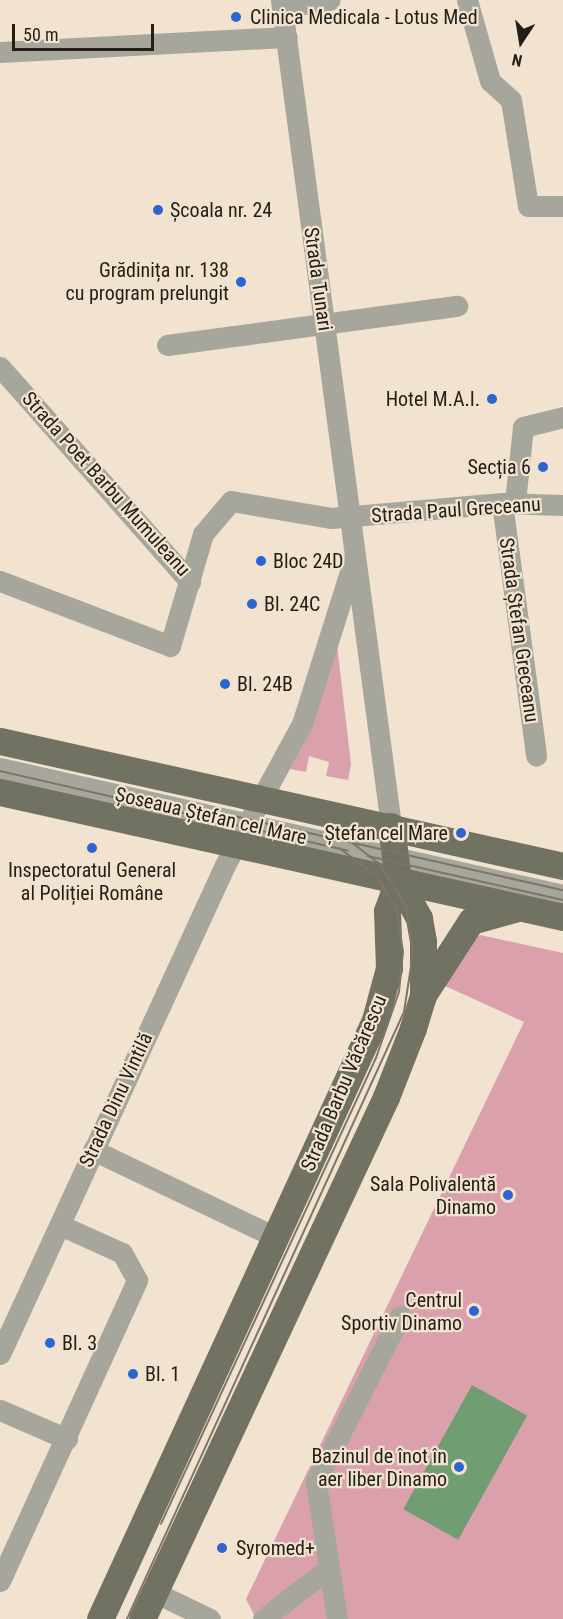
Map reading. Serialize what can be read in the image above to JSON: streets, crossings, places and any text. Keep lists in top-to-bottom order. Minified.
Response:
{"streets":{"main road":["Strada Tunari","Șoseaua Ștefan cel Mare","Strada Barbu Văcărescu"],"street":["Strada Poet Barbu Mumuleanu","Strada Paul Greceanu","Strada Ștefan Greceanu","Strada Dinu Vintilă"]},"crossings":[["Strada Tunari","Strada Poet Barbu Mumuleanu"],["Strada Tunari","Strada Paul Greceanu"],["Strada Tunari","Șoseaua Ștefan cel Mare"],["Strada Tunari","Strada Barbu Văcărescu"],["Strada Tunari","Strada Dinu Vintilă"],["Strada Poet Barbu Mumuleanu","Strada Paul Greceanu"],["Strada Paul Greceanu","Strada Ștefan Greceanu"],["Șoseaua Ștefan cel Mare","Strada Barbu Văcărescu"],["Șoseaua Ștefan cel Mare","Strada Dinu Vintilă"]],"places":["Clinica Medicala - Lotus Med","Școala nr. 24","Grădinița nr. 138 cu program prelungit","Hotel M.A.I.","Secția 6","Bloc 24D","Bl. 24C","Bl. 24B","Ștefan cel Mare","Inspectoratul General al Poliției Române","Sala Polivalentă Dinamo","Centrul Sportiv Dinamo","Bl. 3","Bl. 1","Bazinul de înot în aer liber Dinamo","Syromed+"],"scale_bar":"50 m","north":"bottom"}
